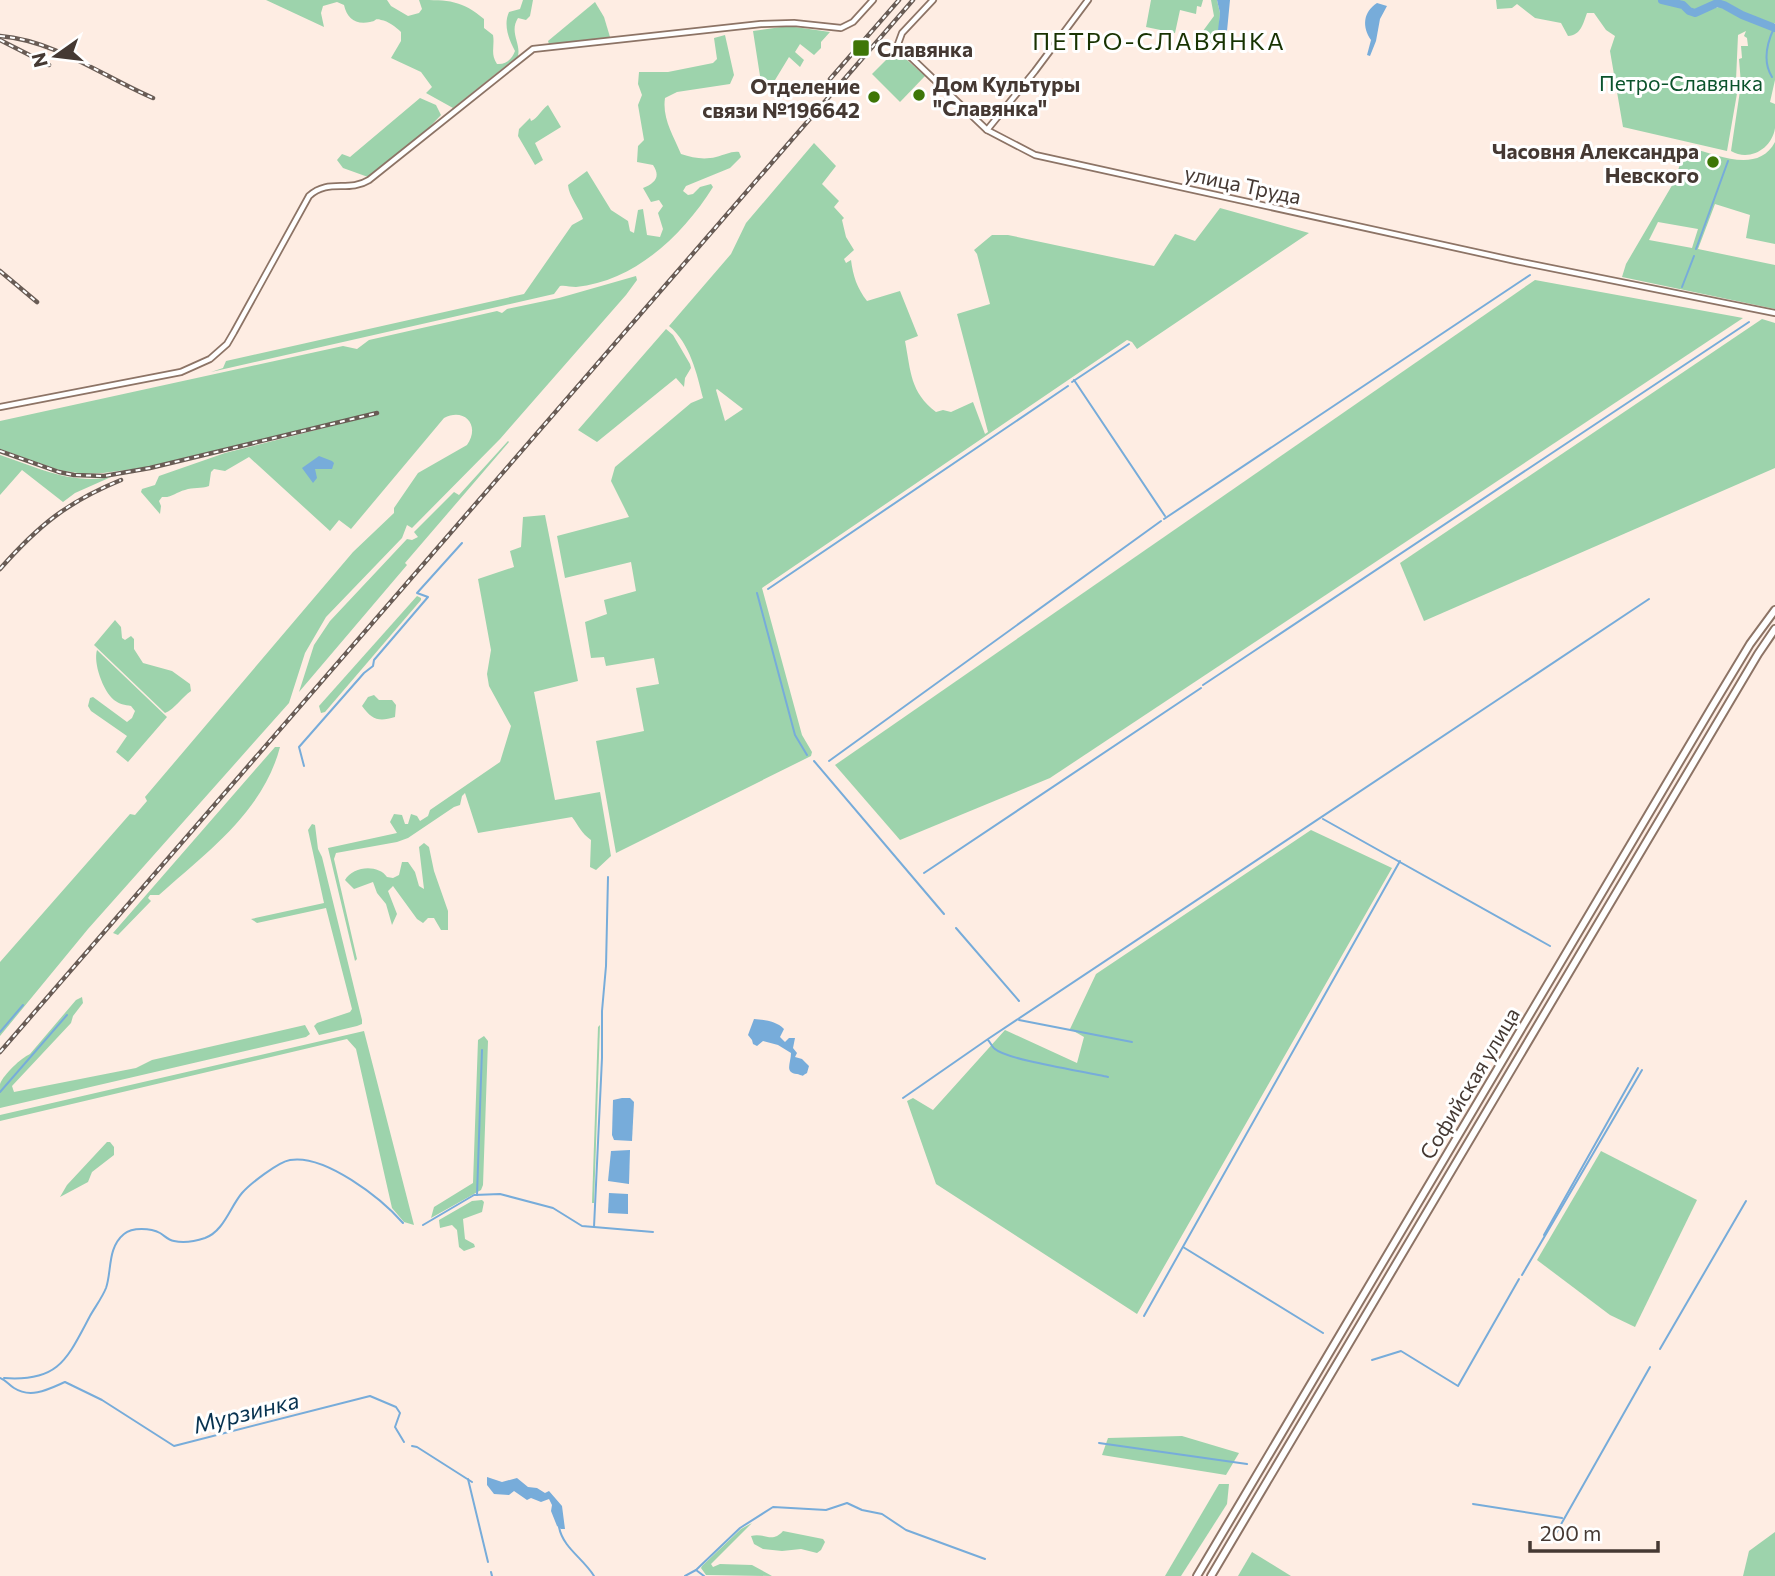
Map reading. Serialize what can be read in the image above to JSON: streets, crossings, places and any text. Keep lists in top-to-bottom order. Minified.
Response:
{"streets":{"main road":["Софийская улица"],"street":["улица Труда"]},"districts":["ПЕТРО-СЛАВЯНКА"],"water":["Мурзинка"],"parks":["Петро-Славянка"],"places":{"transit":["Славянка"],"other":["Дом Культуры \"Славянка\"","Отделение связи №196642","Часовня Александра Невского"]},"scale_bar":"200 m","north":"left"}
